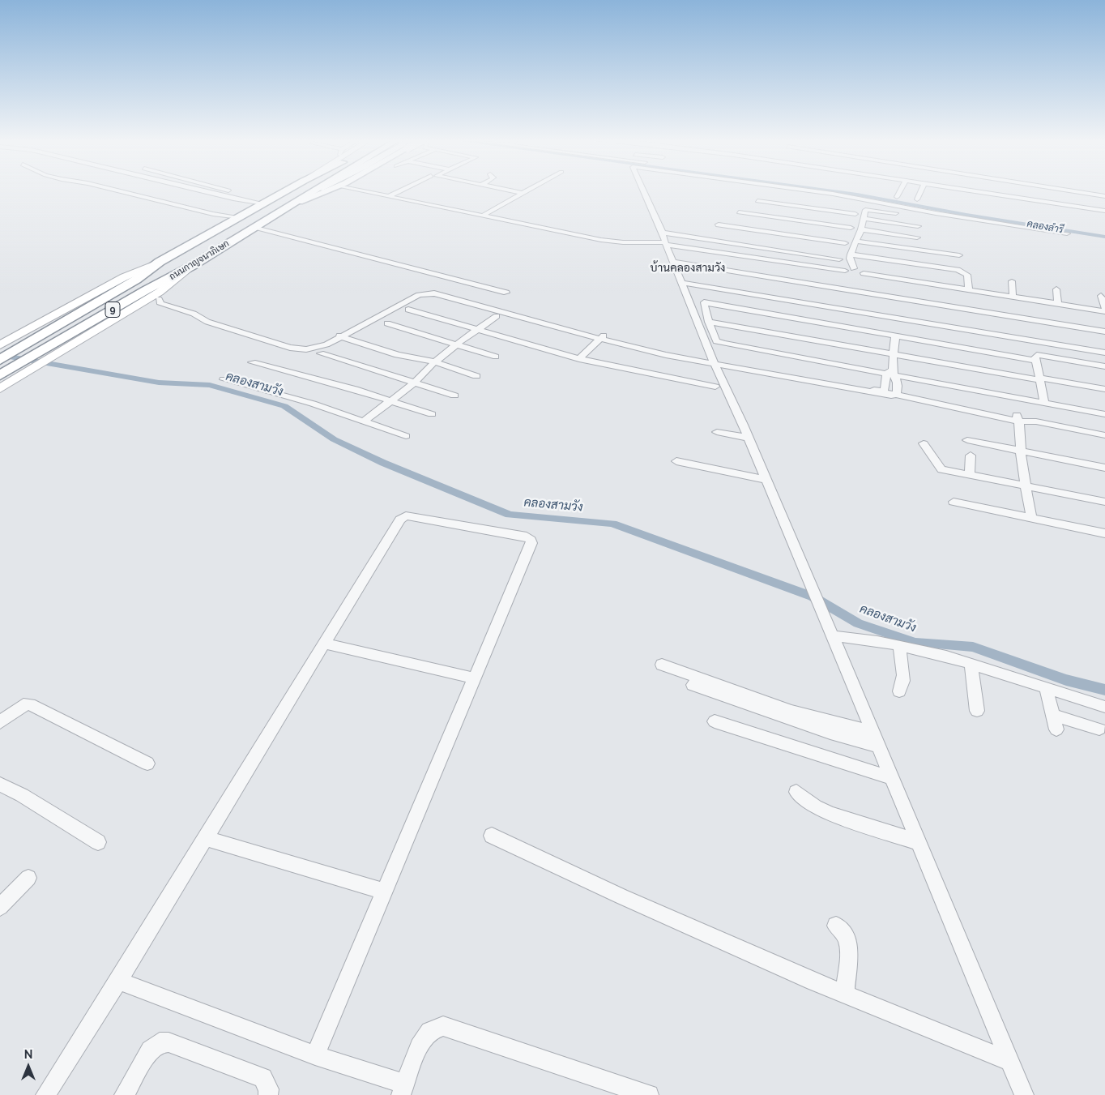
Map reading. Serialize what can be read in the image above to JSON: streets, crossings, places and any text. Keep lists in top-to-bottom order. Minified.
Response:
{"streets":{"highway":["ถนนกาญจนาภิเษก","9"]},"districts":["บ้านคลองสามวัง"],"water":["คลองลำรี","คลองสามวัง"],"north":"top"}
